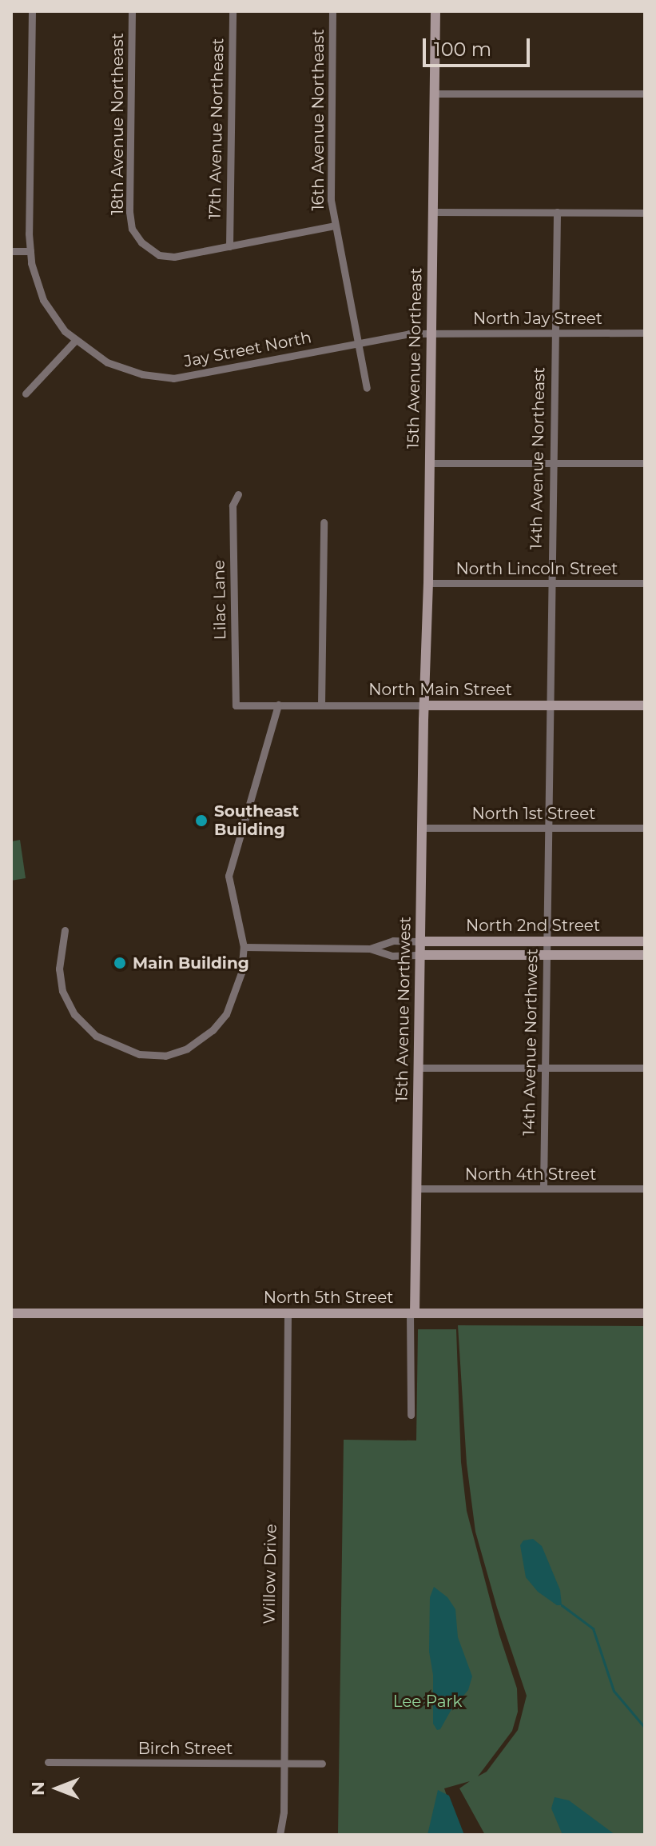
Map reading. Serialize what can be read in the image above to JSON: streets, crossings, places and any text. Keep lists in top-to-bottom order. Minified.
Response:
{"streets":{"street":["16th Avenue Northeast","18th Avenue Northeast","17th Avenue Northeast","North Jay Street","Jay Street North","15th Avenue Northeast","14th Avenue Northeast","North Lincoln Street","Lilac Lane","North Main Street","North 1st Street","North 2nd Street","15th Avenue Northwest","14th Avenue Northwest","North 4th Street","North 5th Street","Willow Drive","Birch Street"]},"crossings":[["16th Avenue Northeast","Jay Street North"],["18th Avenue Northeast","17th Avenue Northeast"],["North Jay Street","Jay Street North"],["North Jay Street","15th Avenue Northeast"],["North Jay Street","14th Avenue Northeast"],["Jay Street North","15th Avenue Northeast"],["15th Avenue Northeast","North Lincoln Street"],["15th Avenue Northeast","North Main Street"],["15th Avenue Northeast","15th Avenue Northwest"],["14th Avenue Northeast","North Lincoln Street"],["14th Avenue Northeast","North Main Street"],["14th Avenue Northeast","14th Avenue Northwest"],["Lilac Lane","North Main Street"],["North Main Street","15th Avenue Northwest"],["North Main Street","14th Avenue Northwest"],["North 1st Street","15th Avenue Northwest"],["North 1st Street","14th Avenue Northwest"],["North 2nd Street","15th Avenue Northwest"],["North 2nd Street","14th Avenue Northwest"],["15th Avenue Northwest","North 4th Street"],["15th Avenue Northwest","North 5th Street"],["14th Avenue Northwest","North 4th Street"],["North 5th Street","Willow Drive"],["Willow Drive","Birch Street"]],"parks":["Lee Park"],"places":["Southeast Building","Main Building"],"scale_bar":"100 m","north":"left"}
